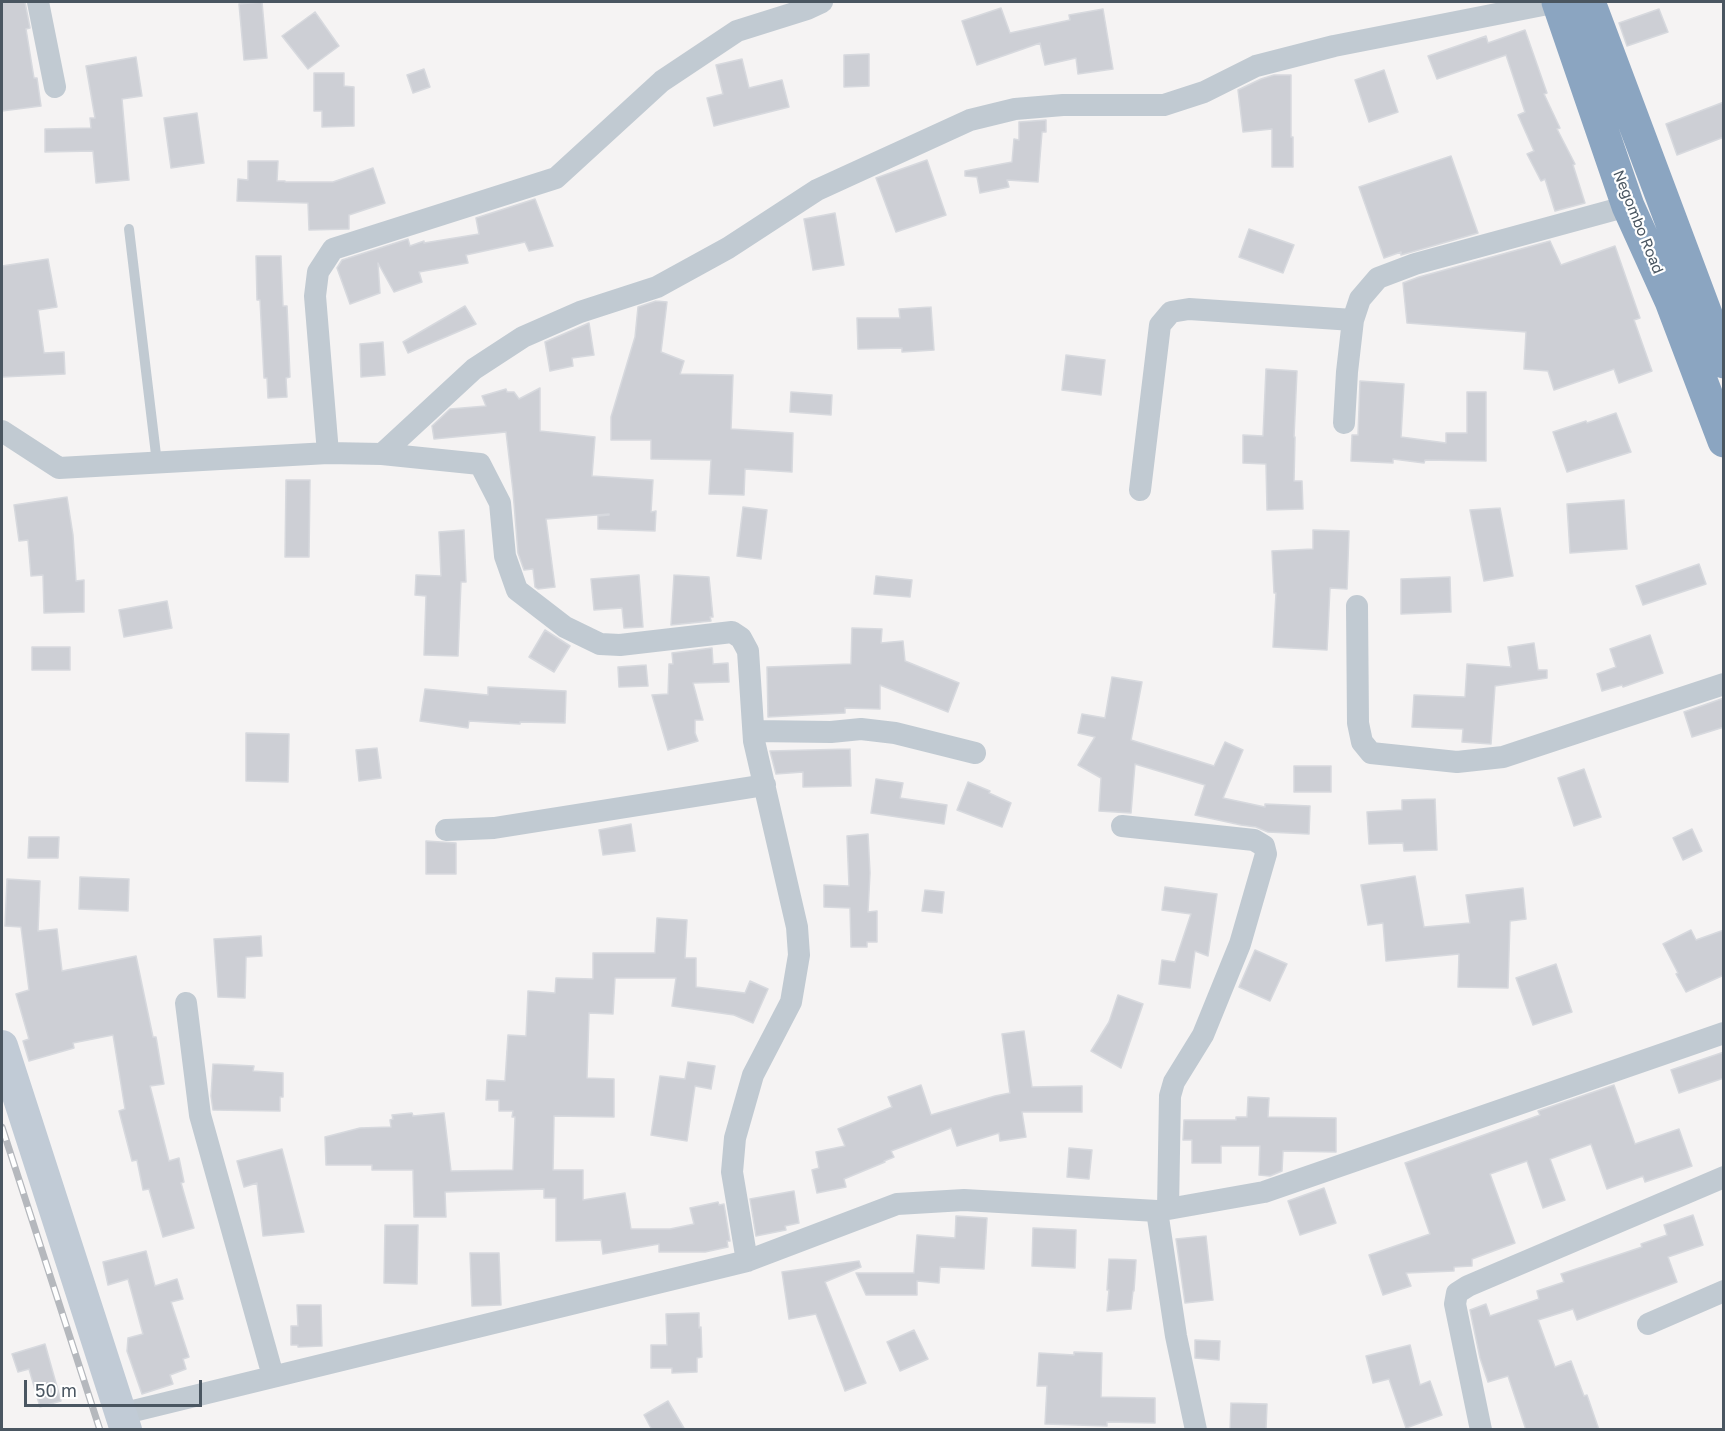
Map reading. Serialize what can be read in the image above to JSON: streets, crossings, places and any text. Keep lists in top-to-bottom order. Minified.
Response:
{"streets":{"highway":["Negombo Road"]},"scale_bar":"50 m"}
